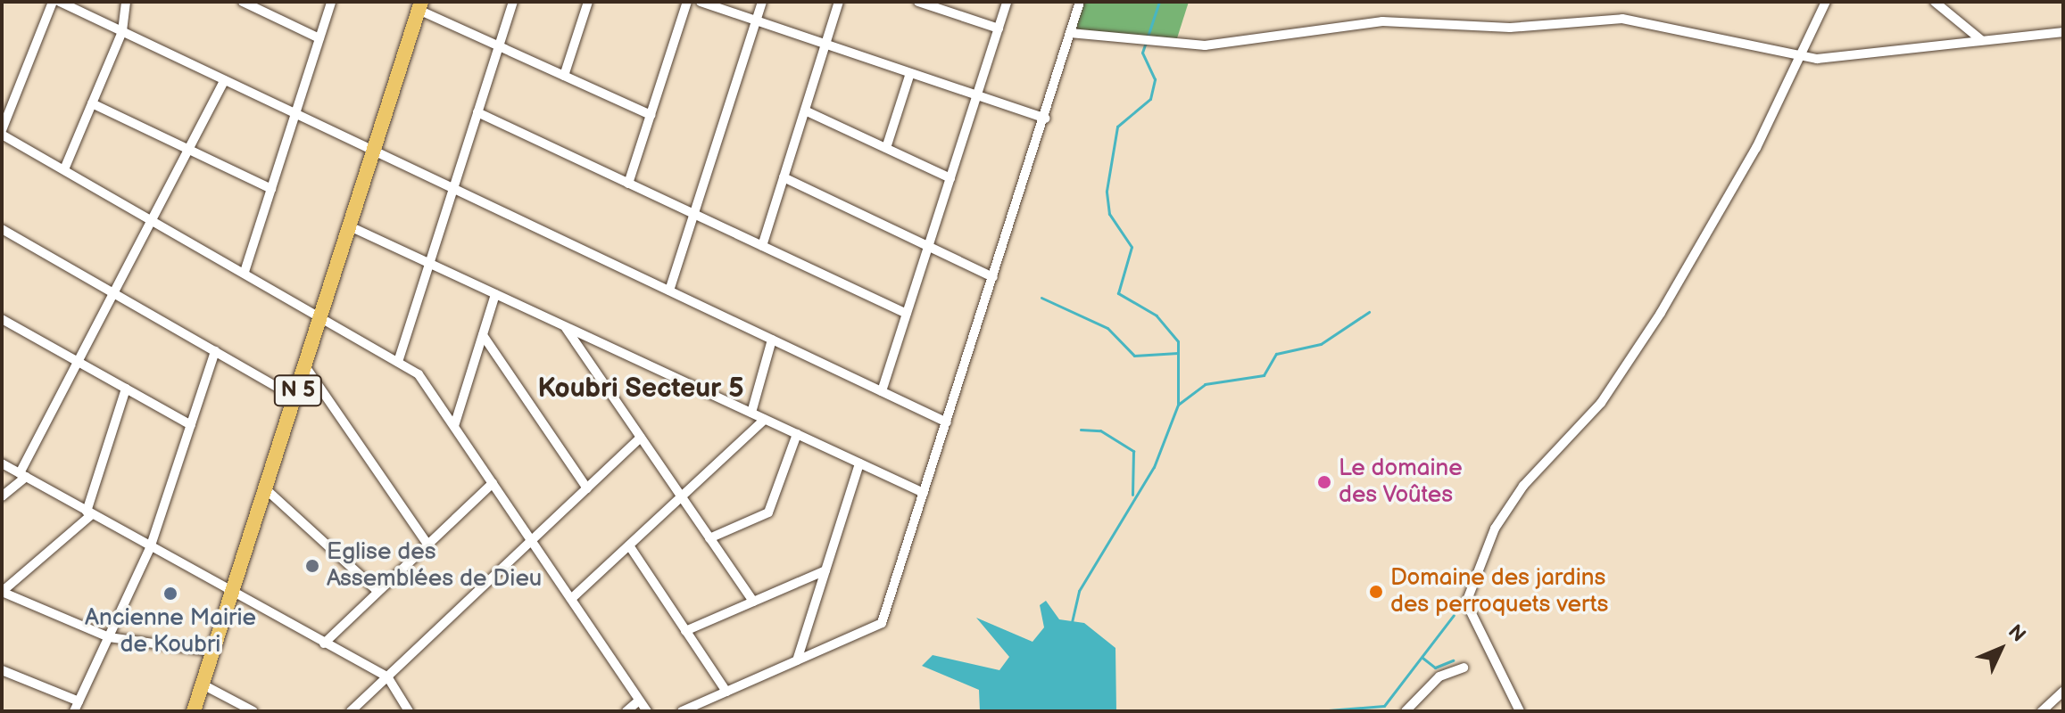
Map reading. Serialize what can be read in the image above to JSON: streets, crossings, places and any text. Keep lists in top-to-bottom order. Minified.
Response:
{"streets":{"highway":["N 5"]},"districts":["Koubri Secteur 5"],"places":["Le domaine des Voûtes","Eglise des Assemblées de Dieu","Domaine des jardins des perroquets verts","Ancienne Mairie de Koubri"],"north":"top right"}
